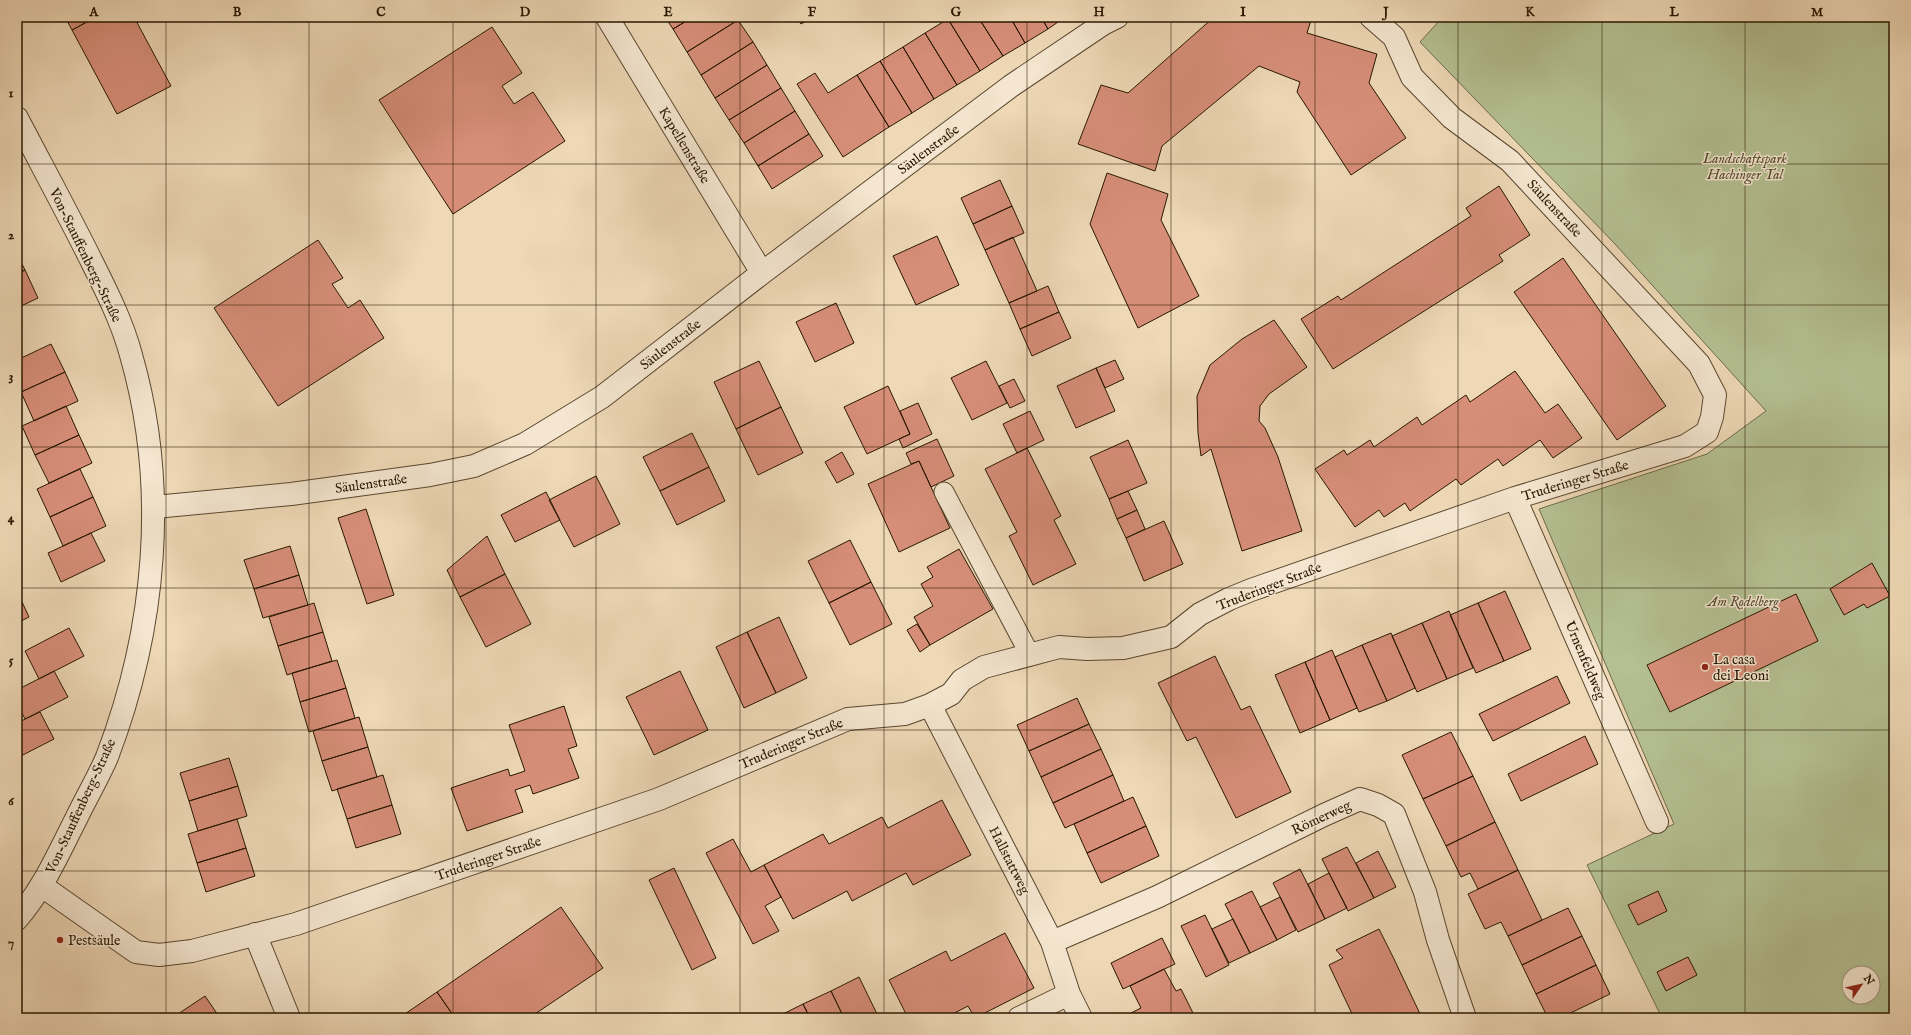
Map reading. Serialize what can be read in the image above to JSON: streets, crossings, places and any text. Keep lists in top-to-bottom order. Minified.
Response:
{"streets":{"street":["Kapellenstraße","Säulenstraße","Von-Stauffenberg-Straße","Truderinger Straße","Urnenfeldweg","Römerweg","Hallstattweg"]},"crossings":[["Kapellenstraße","Säulenstraße"],["Säulenstraße","Von-Stauffenberg-Straße"],["Säulenstraße","Truderinger Straße"],["Von-Stauffenberg-Straße","Truderinger Straße"],["Truderinger Straße","Urnenfeldweg"],["Truderinger Straße","Hallstattweg"],["Römerweg","Hallstattweg"]],"parks":["Landschaftspark Hachinger Tal","Am Rodelberg"],"places":["La casa dei Leoni","Pestsäule"],"north":"top right","grid":{"columns":["A","B","C","D","E","F","G","H","I","J","K","L","M"],"rows":["1","2","3","4","5","6","7"]}}
